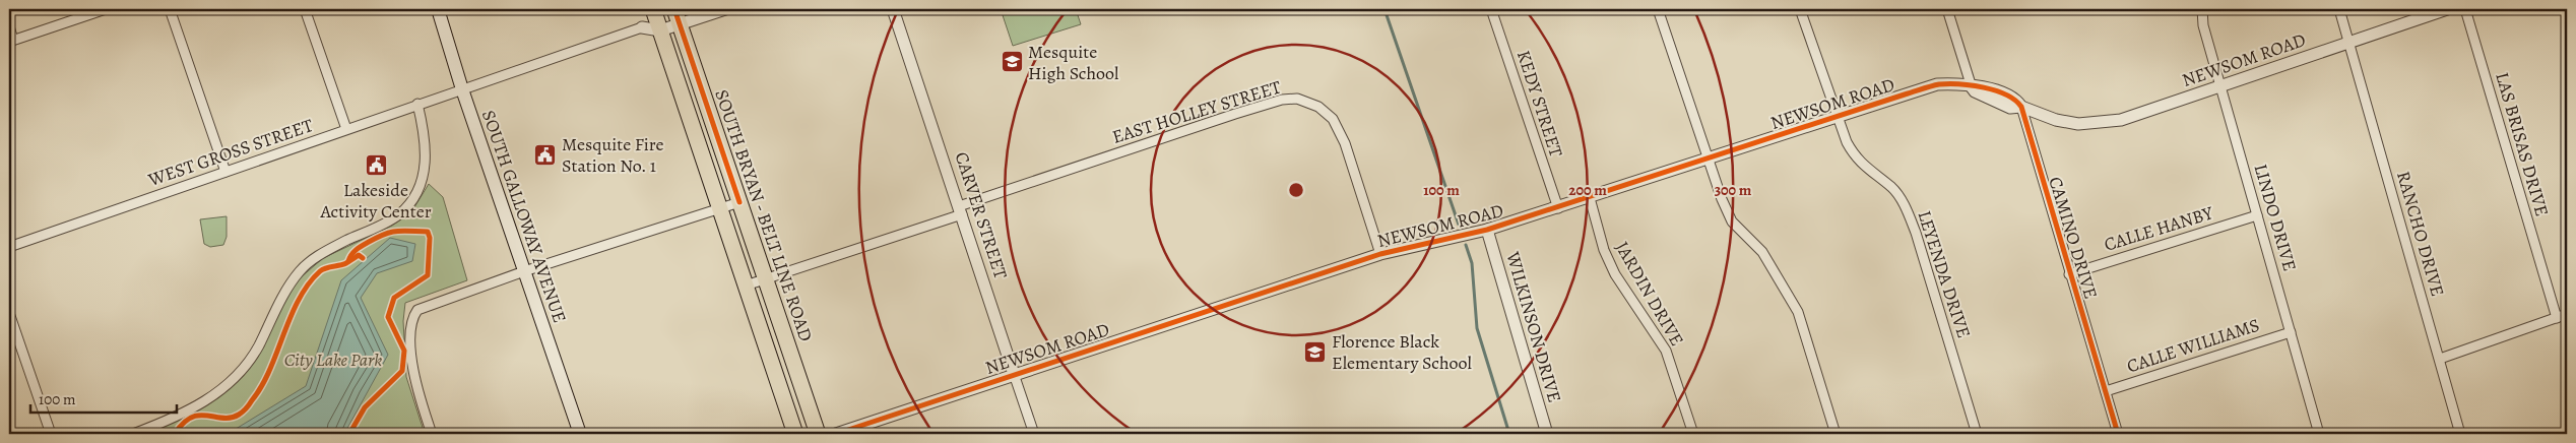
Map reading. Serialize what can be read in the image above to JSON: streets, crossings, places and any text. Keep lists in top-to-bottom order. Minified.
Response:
{"streets":{"main road":["SOUTH BRYAN - BELT LINE ROAD","SOUTH GALLOWAY AVENUE"],"street":["NEWSOM ROAD","KEDY STREET","EAST HOLLEY STREET","LAS BRISAS DRIVE","WEST GROSS STREET","CARVER STREET","LINDO DRIVE","CALLE HANBY","RANCHO DRIVE","CAMINO DRIVE","LEYENDA DRIVE","JARDIN DRIVE","WILKINSON DRIVE","CALLE WILLIAMS"]},"crossings":[["NEWSOM ROAD","KEDY STREET"],["NEWSOM ROAD","EAST HOLLEY STREET"],["NEWSOM ROAD","CARVER STREET"],["NEWSOM ROAD","LINDO DRIVE"],["NEWSOM ROAD","RANCHO DRIVE"],["NEWSOM ROAD","CAMINO DRIVE"],["NEWSOM ROAD","LEYENDA DRIVE"],["NEWSOM ROAD","JARDIN DRIVE"],["NEWSOM ROAD","WILKINSON DRIVE"],["EAST HOLLEY STREET","SOUTH BRYAN - BELT LINE ROAD"],["EAST HOLLEY STREET","CARVER STREET"],["WEST GROSS STREET","SOUTH GALLOWAY AVENUE"],["LINDO DRIVE","CALLE HANBY"],["LINDO DRIVE","CALLE WILLIAMS"],["CALLE HANBY","CAMINO DRIVE"],["CAMINO DRIVE","CALLE WILLIAMS"]],"parks":["City Lake Park"],"places":{"school or university":["Mesquite High School","Florence Black Elementary School"],"public building":["Mesquite Fire Station No. 1","Lakeside Activity Center"]},"scale_bar":"100 m","rings":["100 m","200 m","300 m"]}
